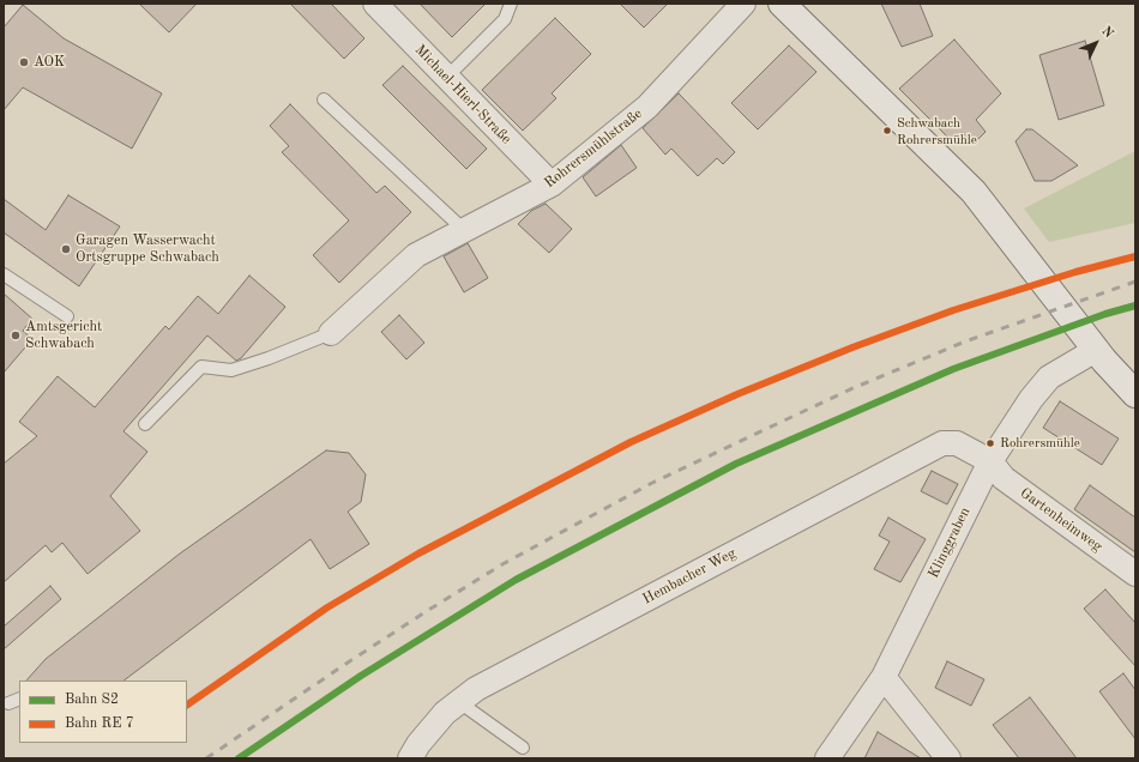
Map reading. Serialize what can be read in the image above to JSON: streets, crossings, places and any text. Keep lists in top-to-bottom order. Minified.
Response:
{"streets":{"street":["Michael-Hierl-Straße","Rohrersmühlstraße","Gartenheimweg","Klinggraben","Hembacher Weg"]},"crossings":[["Michael-Hierl-Straße","Rohrersmühlstraße"],["Gartenheimweg","Klinggraben"],["Gartenheimweg","Hembacher Weg"],["Klinggraben","Hembacher Weg"]],"places":["AOK","Schwabach Rohrersmühle","Garagen Wasserwacht Ortsgruppe Schwabach","Amtsgericht Schwabach","Rohrersmühle"],"lines":["rail line S2"],"legend":["Bahn S2","Bahn RE 7"],"north":"top right"}
